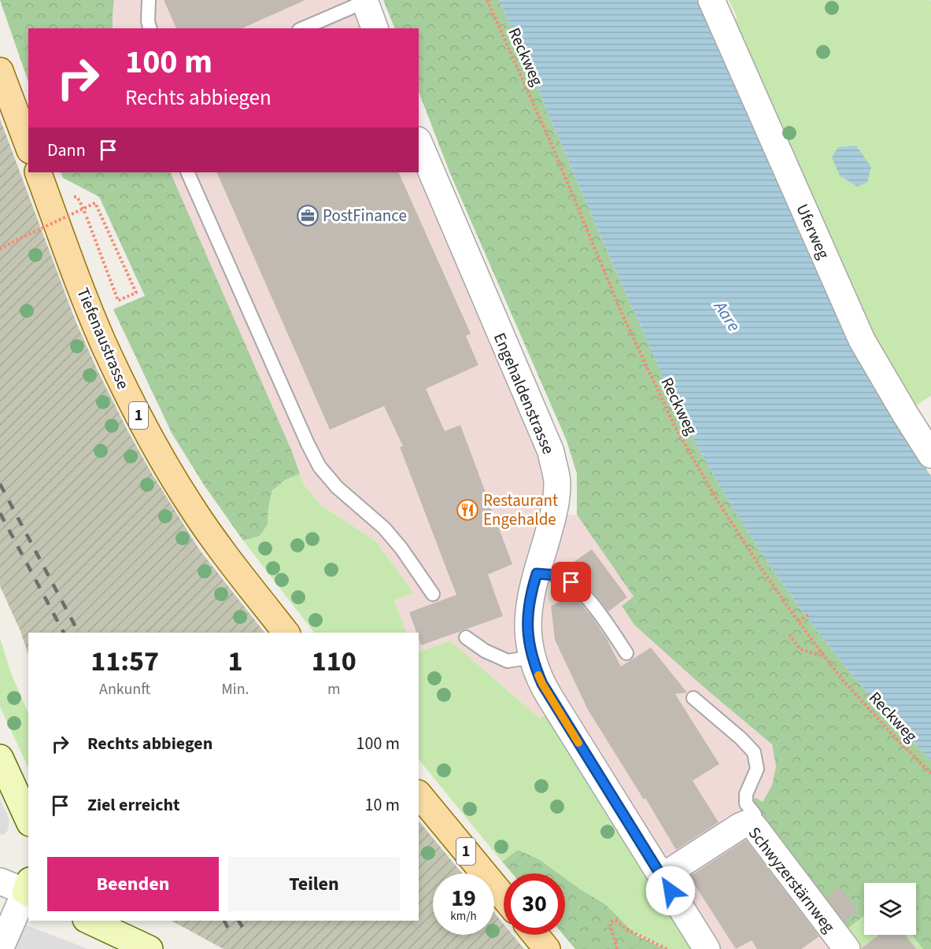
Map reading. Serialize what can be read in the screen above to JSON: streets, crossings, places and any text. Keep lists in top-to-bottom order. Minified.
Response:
{"streets":{"main road":["Tiefenaustrasse","1"],"street":["Uferweg","Engehaldenstrasse","Schwyzerstärnweg"],"path":["Reckweg"]},"crossings":[["Engehaldenstrasse","Schwyzerstärnweg"]],"water":["Aare"],"places":{"office":["PostFinance"],"restaurant":["Restaurant Engehalde"]},"page":{"turn":["100 m","Rechts abbiegen"],"then":"Dann","eta":["11:57","Ankunft","1","Min.","110","m"],"list":[{"name":"Rechts abbiegen","value":"100 m"},{"name":"Ziel erreicht","value":"10 m"}],"buttons":["Beenden","Teilen"],"speed":"19 km/h","limit":"30"}}
